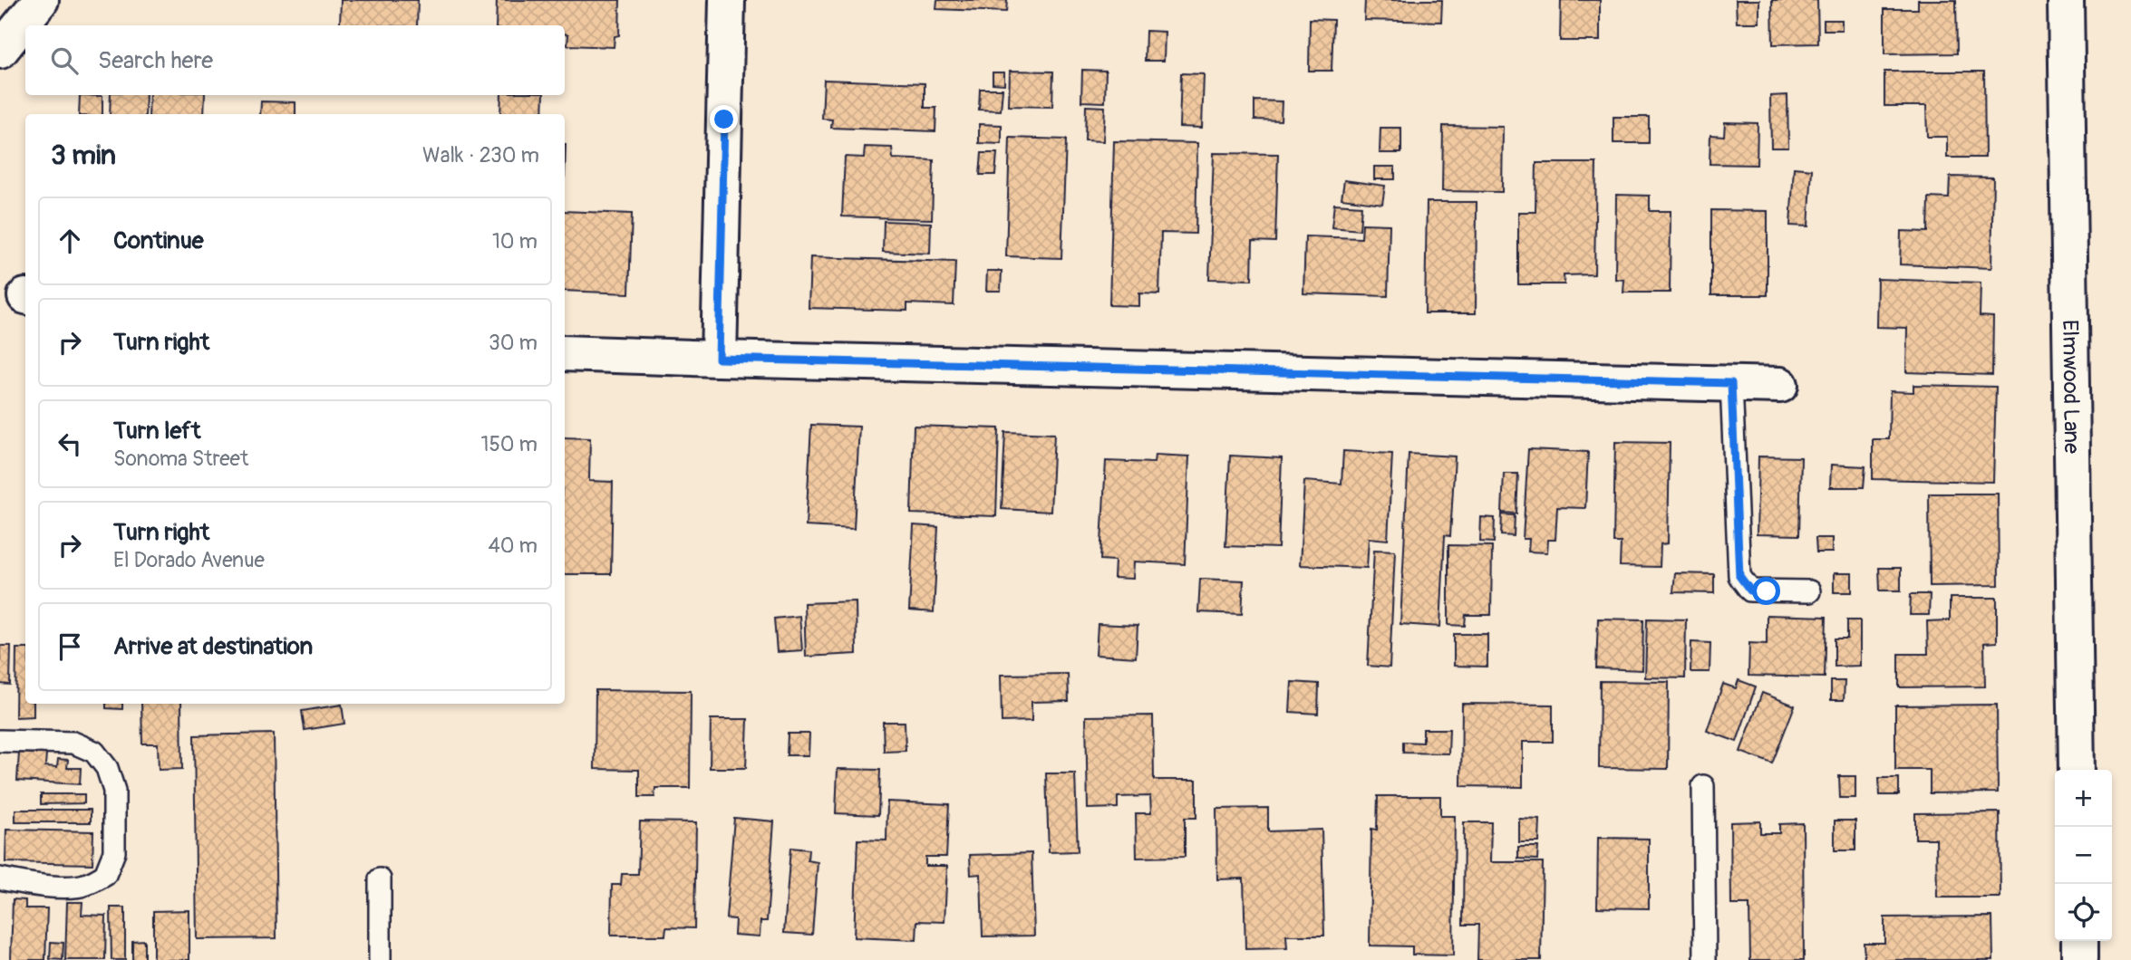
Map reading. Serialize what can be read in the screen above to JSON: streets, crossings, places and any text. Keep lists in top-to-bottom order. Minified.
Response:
{"streets":{"street":["Elmwood Lane"]},"page":{"search":"Search here","heading":["3 min","Walk · 230 m"],"list":[["Continue","10 m"],["Turn right","30 m"],["Turn left","Sonoma Street","150 m"],["Turn right","El Dorado Avenue","40 m"],"Arrive at destination"],"map_buttons":["+","−"]}}
